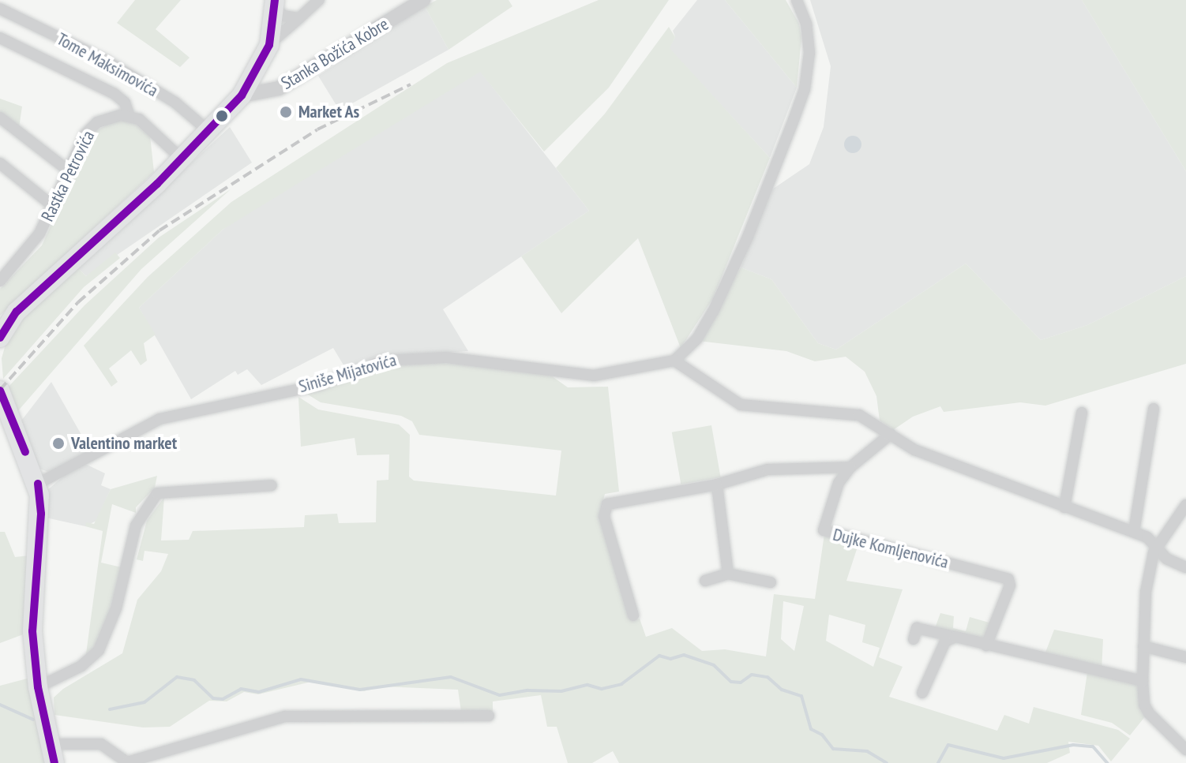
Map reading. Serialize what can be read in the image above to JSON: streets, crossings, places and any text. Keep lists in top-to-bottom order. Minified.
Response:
{"streets":{"street":["Stanka Božića Kobre","Tome Maksimovića","Rastka Petrovića","Siniše Mijatovića","Dujke Komljenovića"]},"places":["Market As","Valentino market"]}
